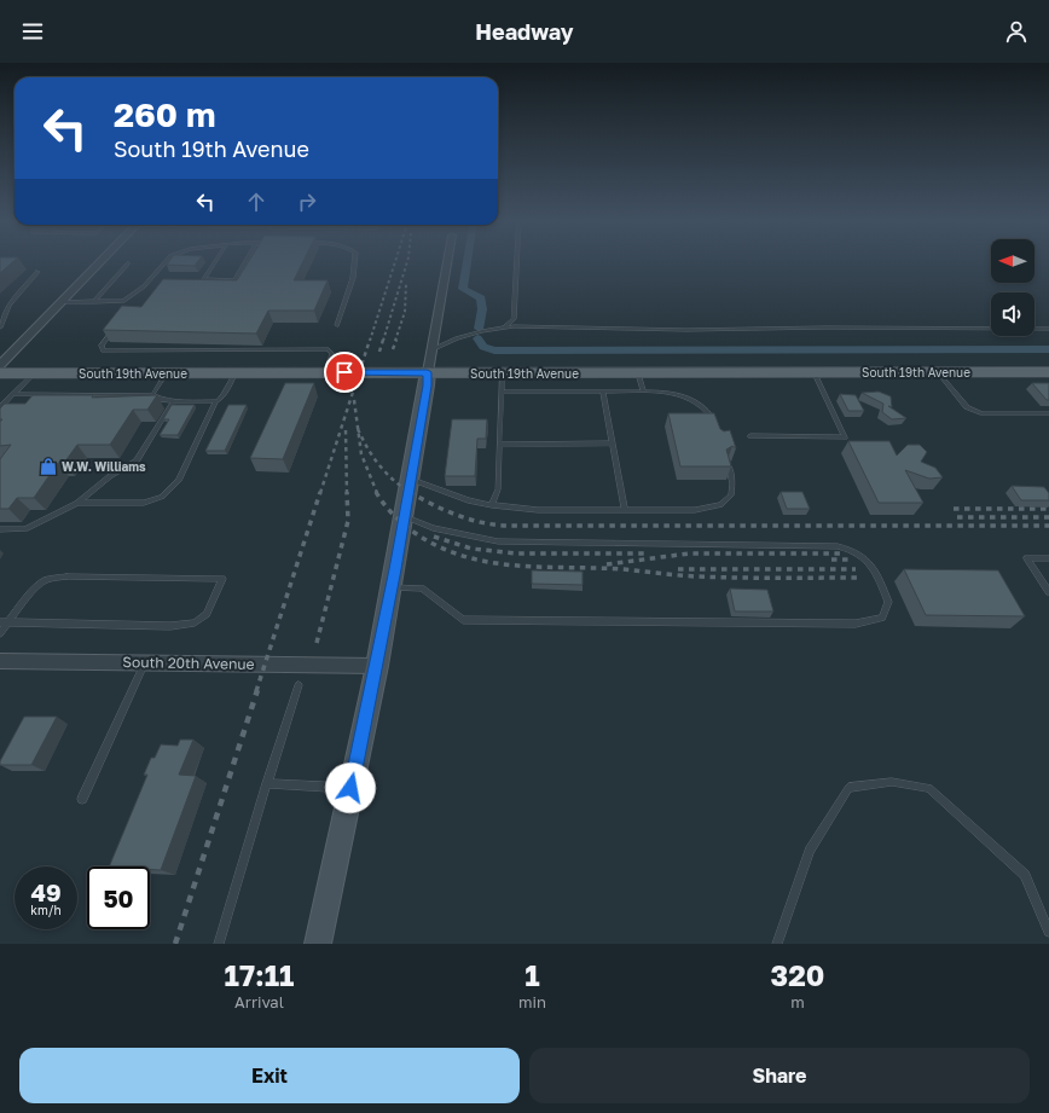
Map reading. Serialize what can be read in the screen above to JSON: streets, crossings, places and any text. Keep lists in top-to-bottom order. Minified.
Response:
{"streets":{"main road":["South 19th Avenue"],"street":["South 20th Avenue"]},"places":{"shop":["W.W. Williams"]},"north":"left","page":{"header":"Headway","turn":["260 m","South 19th Avenue"],"speed":"49 km/h","limit":"50","eta":["17:11","Arrival","1","min","320","m"],"buttons":["Exit","Share"]}}
